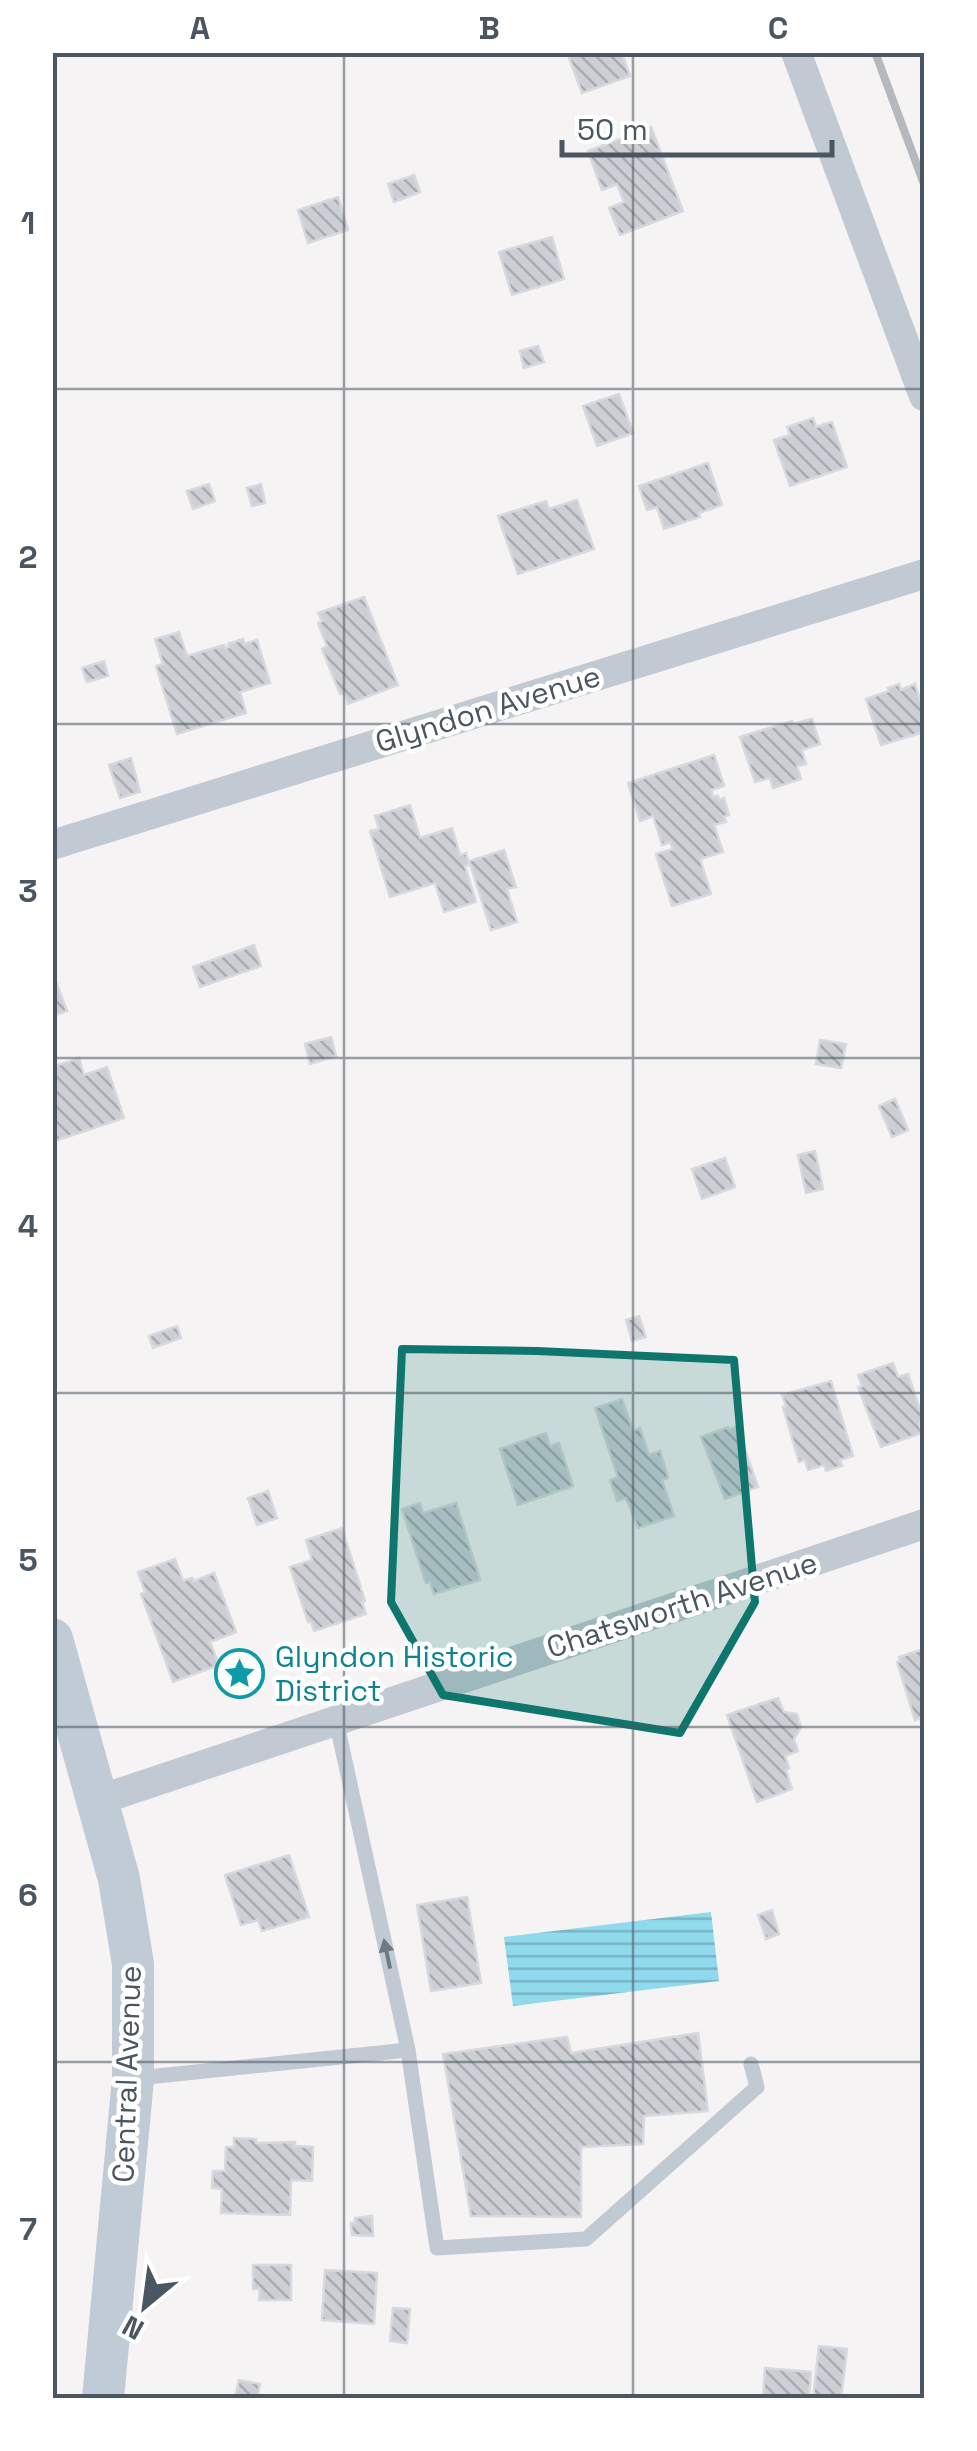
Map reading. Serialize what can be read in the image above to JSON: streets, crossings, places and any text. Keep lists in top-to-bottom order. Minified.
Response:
{"streets":{"main road":["Central Avenue"],"street":["Glyndon Avenue","Chatsworth Avenue"]},"crossings":[["Chatsworth Avenue","Central Avenue"]],"places":{"place":["Glyndon Historic District"]},"scale_bar":"50 m","north":"bottom left","grid":{"columns":["A","B","C"],"rows":["1","2","3","4","5","6","7"]}}
